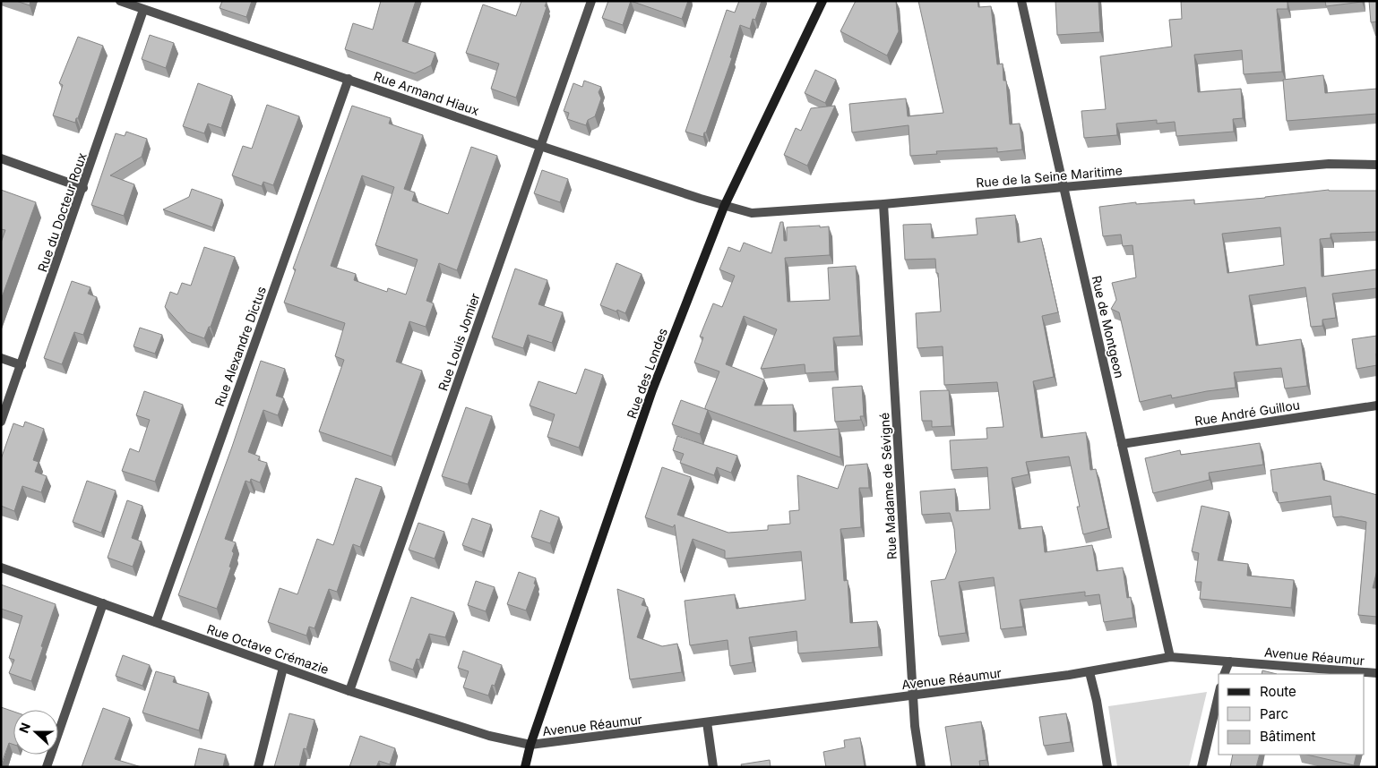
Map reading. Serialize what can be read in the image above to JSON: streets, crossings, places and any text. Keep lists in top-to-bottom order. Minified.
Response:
{"streets":{"street":["Rue Armand Hiaux","Rue de la Seine Maritime","Rue du Docteur Roux","Rue de Montgeon","Rue Louis Jomier","Rue Alexandre Dictus","Rue des Londes","Rue André Guillou","Rue Madame de Sévigné","Rue Octave Crémazie","Avenue Réaumur"]},"crossings":[["Rue Armand Hiaux","Rue de la Seine Maritime"],["Rue Armand Hiaux","Rue du Docteur Roux"],["Rue Armand Hiaux","Rue Louis Jomier"],["Rue Armand Hiaux","Rue Alexandre Dictus"],["Rue Armand Hiaux","Rue des Londes"],["Rue de la Seine Maritime","Rue de Montgeon"],["Rue de la Seine Maritime","Rue des Londes"],["Rue de la Seine Maritime","Rue Madame de Sévigné"],["Rue de Montgeon","Rue André Guillou"],["Rue de Montgeon","Avenue Réaumur"],["Rue Louis Jomier","Rue Octave Crémazie"],["Rue Alexandre Dictus","Rue Octave Crémazie"],["Rue des Londes","Rue Octave Crémazie"],["Rue des Londes","Avenue Réaumur"],["Rue Madame de Sévigné","Avenue Réaumur"],["Rue Octave Crémazie","Avenue Réaumur"]],"legend":["Route","Parc","Bâtiment"],"north":"left"}
